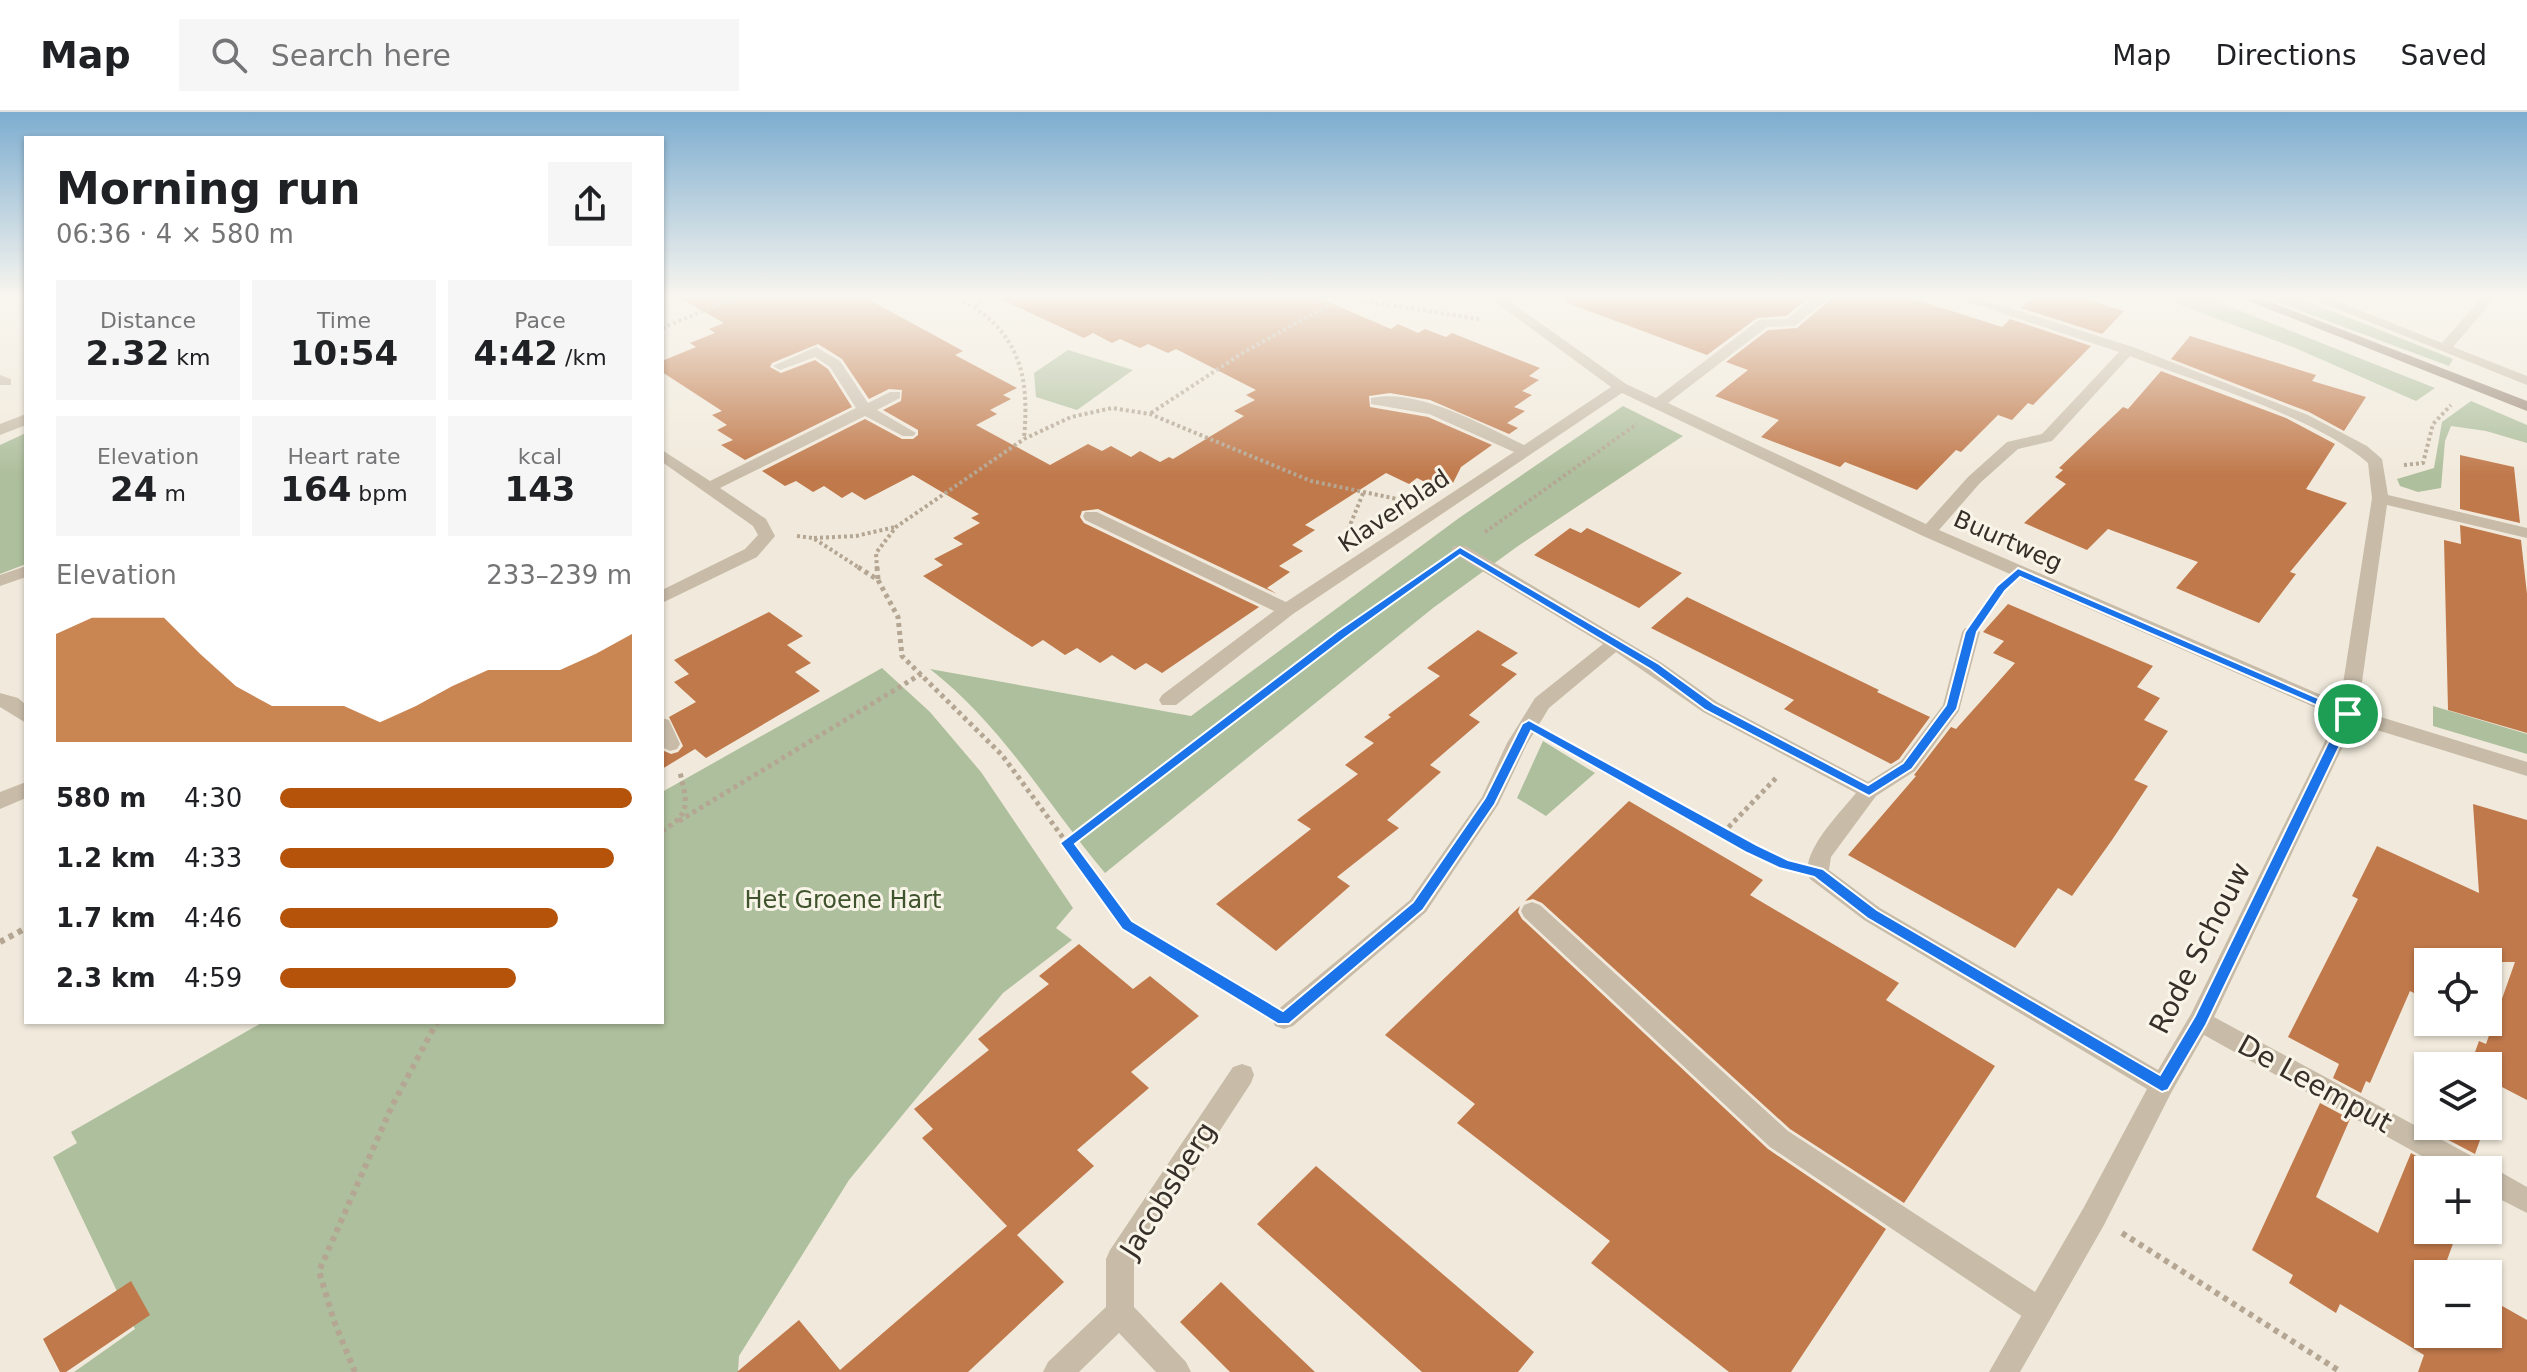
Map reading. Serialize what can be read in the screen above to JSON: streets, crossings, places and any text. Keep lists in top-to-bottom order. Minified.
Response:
{"streets":{"street":["Klaverblad","Buurtweg","Rode Schouw","De Leemput","Jacobsberg"]},"crossings":[["Klaverblad","Buurtweg"],["Buurtweg","Rode Schouw"],["Rode Schouw","De Leemput"]],"parks":["Het Groene Hart"],"page":{"header":"Map","search":"Search here","nav":["Map","Directions","Saved"],"heading":["Morning run","06:36 · 4 × 580 m"],"stats":[["Distance","2.32 km"],["Time","10:54"],["Pace","4:42 /km"],["Elevation","24 m"],["Heart rate","164 bpm"],["kcal","143"]],"chart":["Elevation","233–239 m"],"list":[{"name":"580 m","note":"4:30"},{"name":"1.2 km","note":"4:33"},{"name":"1.7 km","note":"4:46"},{"name":"2.3 km","note":"4:59"}],"map_buttons":["+","−"]}}
